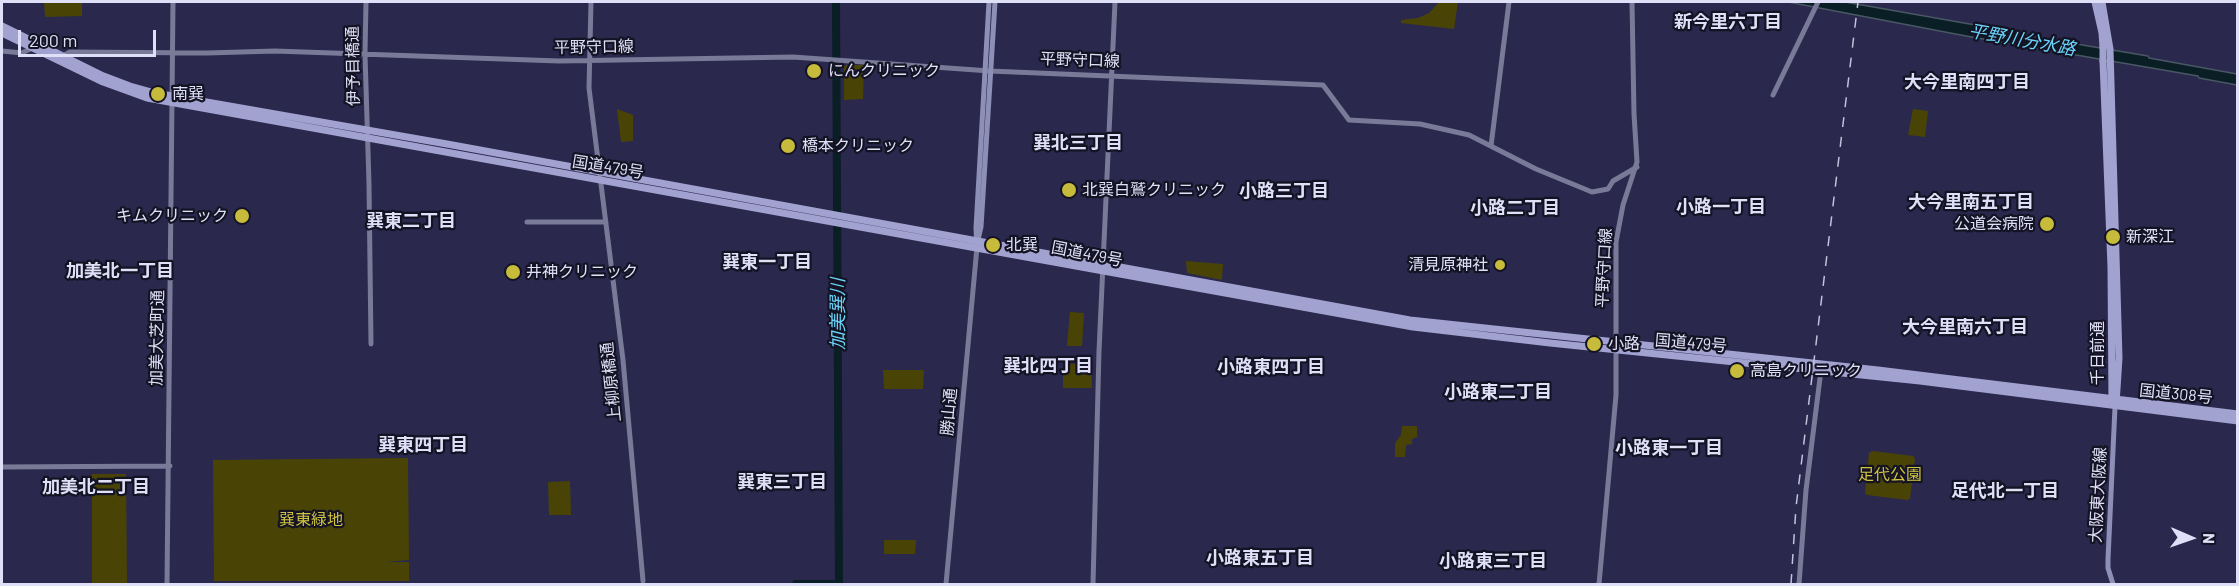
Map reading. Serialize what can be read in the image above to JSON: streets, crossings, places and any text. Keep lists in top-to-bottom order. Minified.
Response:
{"streets":{"highway":["国道479号","千日前通","国道308号"],"main road":["勝山通","大阪東大阪線"],"street":["平野守口線","伊予目橋通","加美大芝町通","上柳原橋通"]},"crossings":[["平野守口線","伊予目橋通"],["平野守口線","国道479号"],["平野守口線","加美大芝町通"],["平野守口線","上柳原橋通"],["平野守口線","勝山通"],["伊予目橋通","国道479号"],["国道479号","加美大芝町通"],["国道479号","千日前通"],["国道479号","上柳原橋通"],["国道479号","国道308号"],["国道479号","勝山通"],["国道479号","大阪東大阪線"],["千日前通","国道308号"],["千日前通","大阪東大阪線"],["国道308号","大阪東大阪線"]],"districts":["新今里六丁目","大今里南四丁目","巽北三丁目","小路三丁目","大今里南五丁目","小路一丁目","小路二丁目","巽東二丁目","巽東一丁目","加美北一丁目","大今里南六丁目","巽北四丁目","小路東四丁目","小路東二丁目","巽東四丁目","小路東一丁目","巽東三丁目","加美北二丁目","足代北一丁目","小路東五丁目","小路東三丁目"],"water":["平野川分水路","加美巽川"],"parks":["足代公園","巽東緑地"],"places":["にんクリニック","南巽","橋本クリニック","北巽白鷲クリニック","キムクリニック","公道会病院","新深江","北巽","清見原神社","井神クリニック","小路","高島クリニック"],"scale_bar":"200 m","north":"right"}
